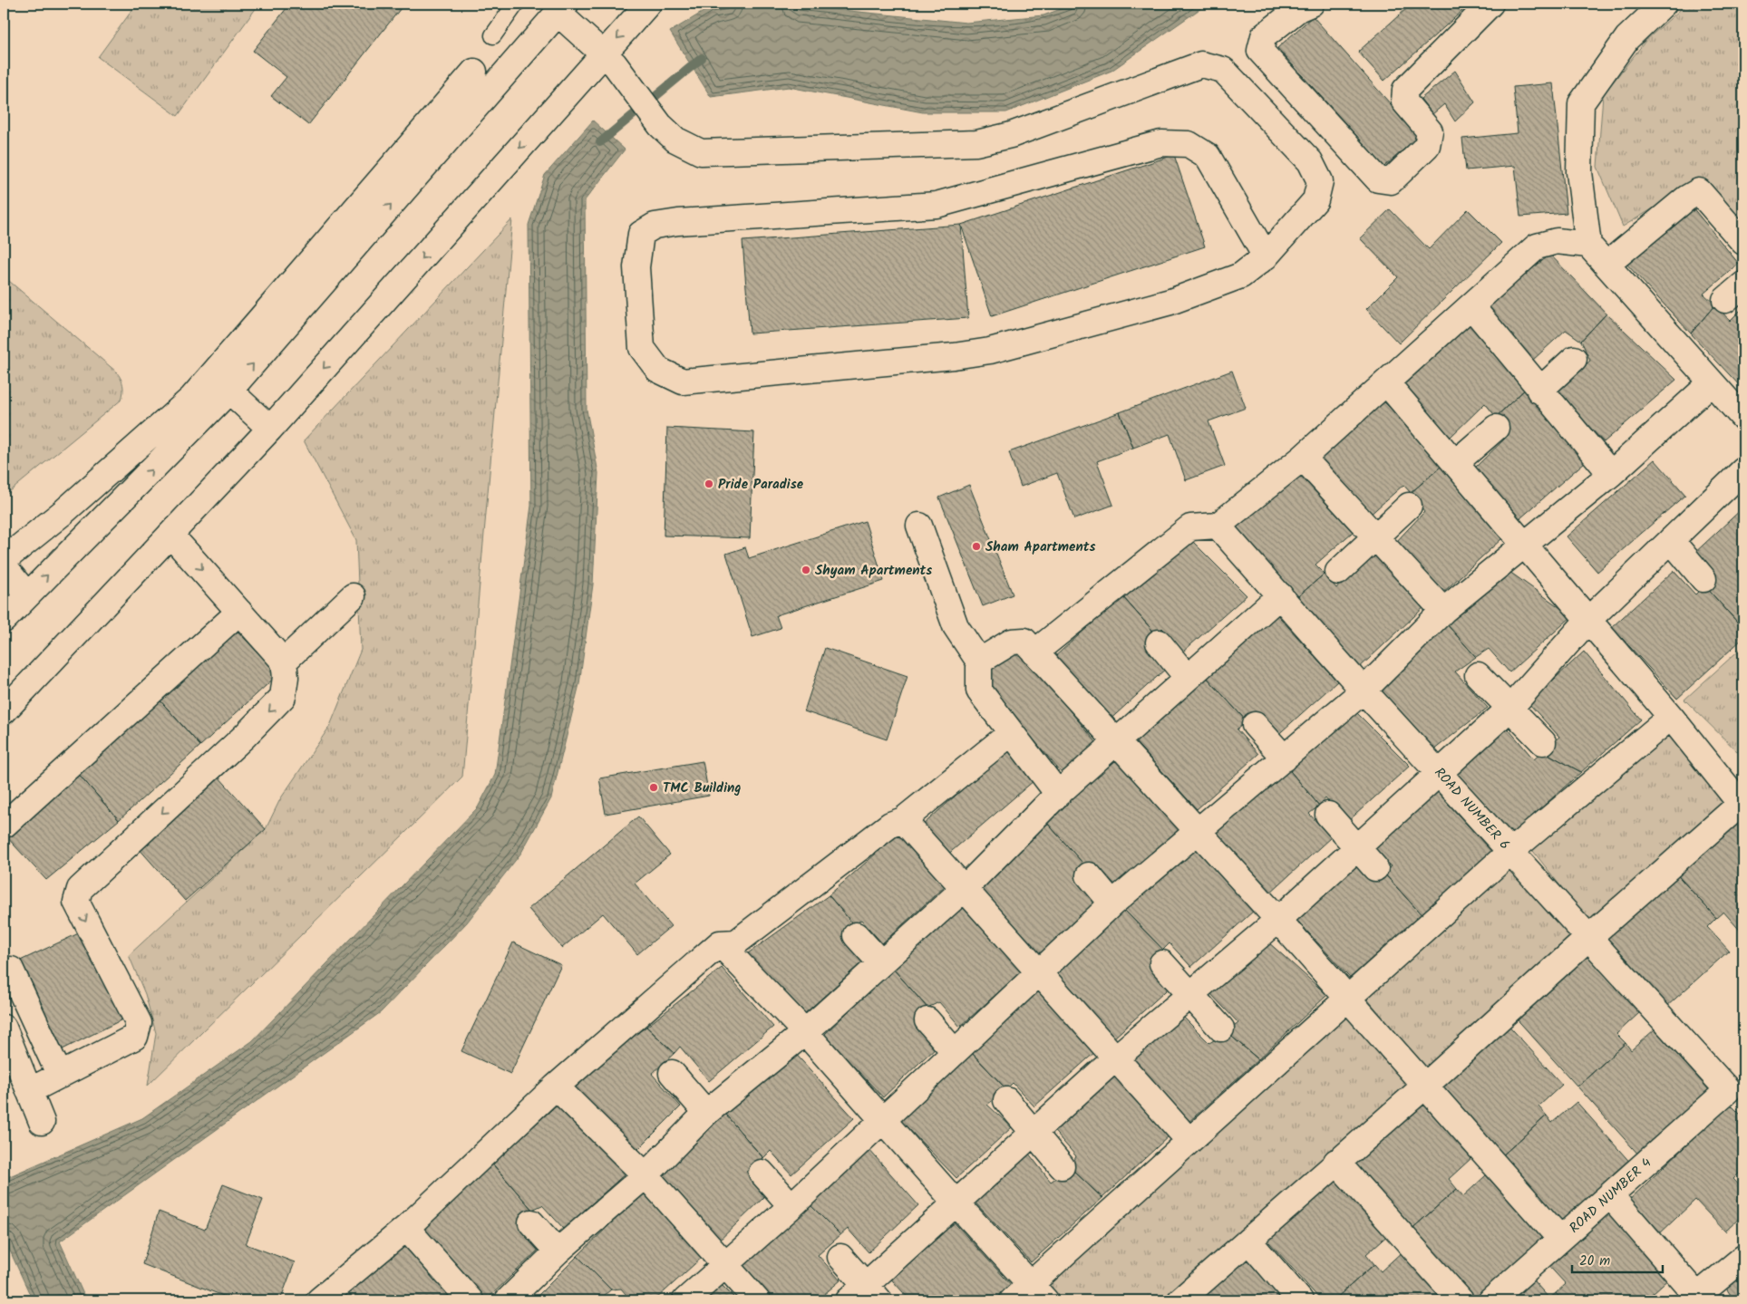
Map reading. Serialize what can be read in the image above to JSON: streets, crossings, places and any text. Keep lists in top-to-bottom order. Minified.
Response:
{"streets":{"street":["ROAD NUMBER 6","ROAD NUMBER 4"]},"crossings":[["ROAD NUMBER 6","ROAD NUMBER 4"]],"places":["Pride Paradise","Sham Apartments","Shyam Apartments","TMC Building"],"scale_bar":"20 m"}
